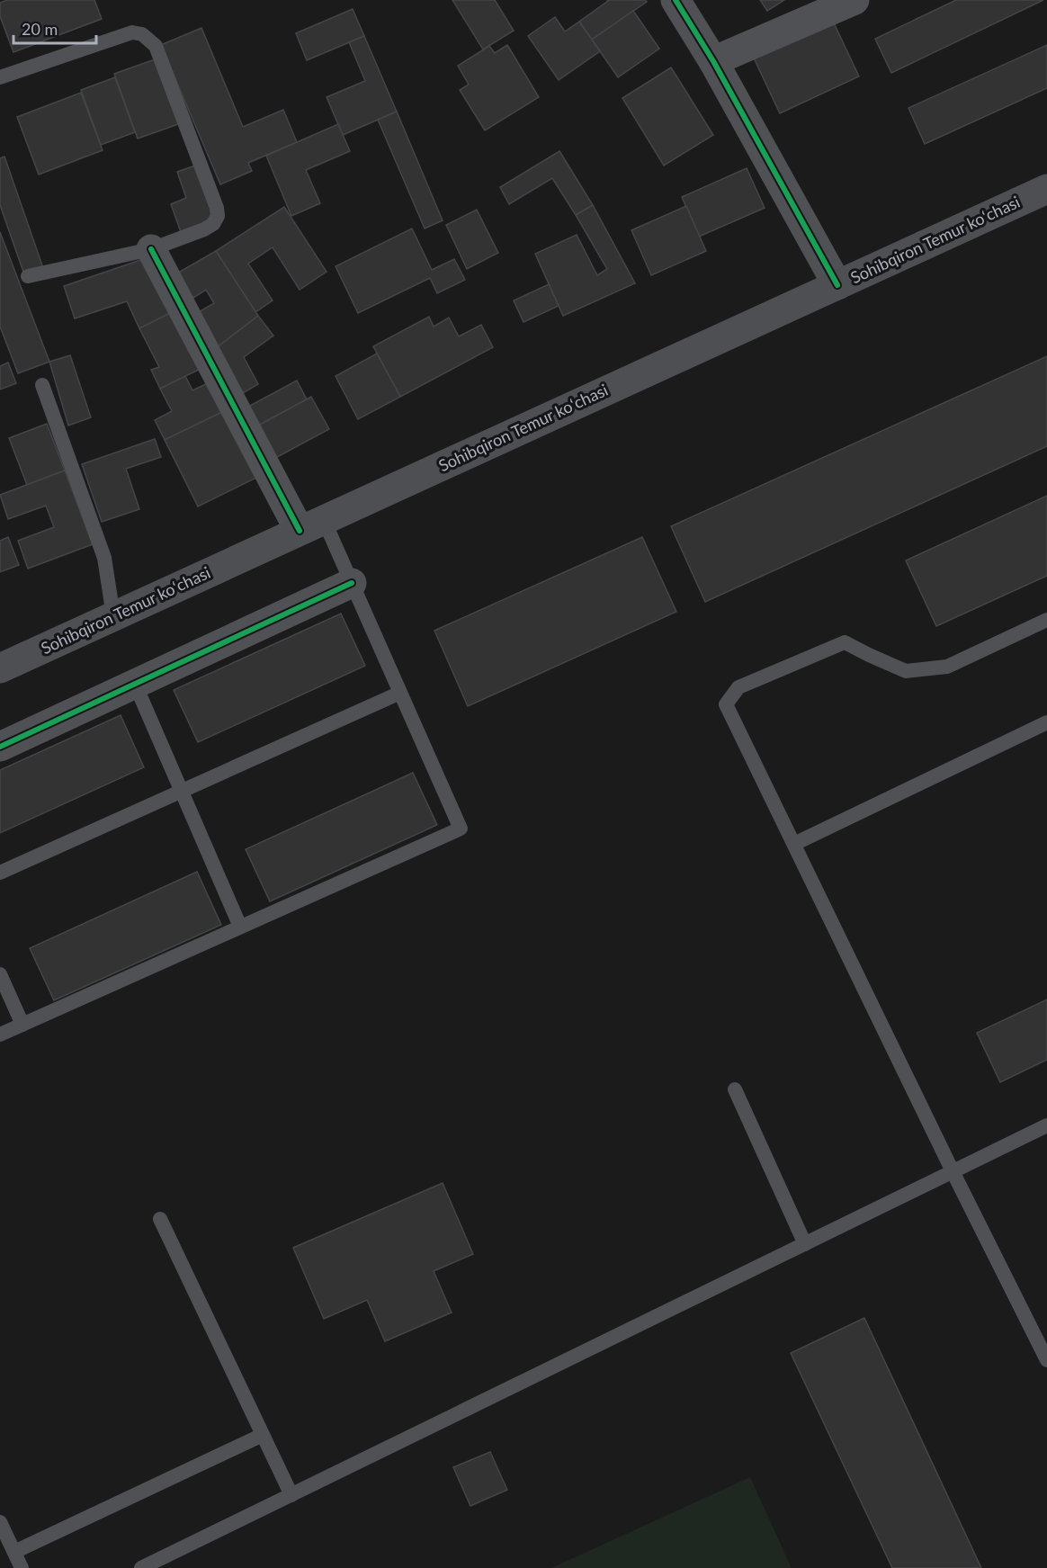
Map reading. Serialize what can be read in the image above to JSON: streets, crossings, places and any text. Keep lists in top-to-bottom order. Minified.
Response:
{"streets":{"main road":["Sohibqiron Temur koʻchasi"]},"scale_bar":"20 m"}
